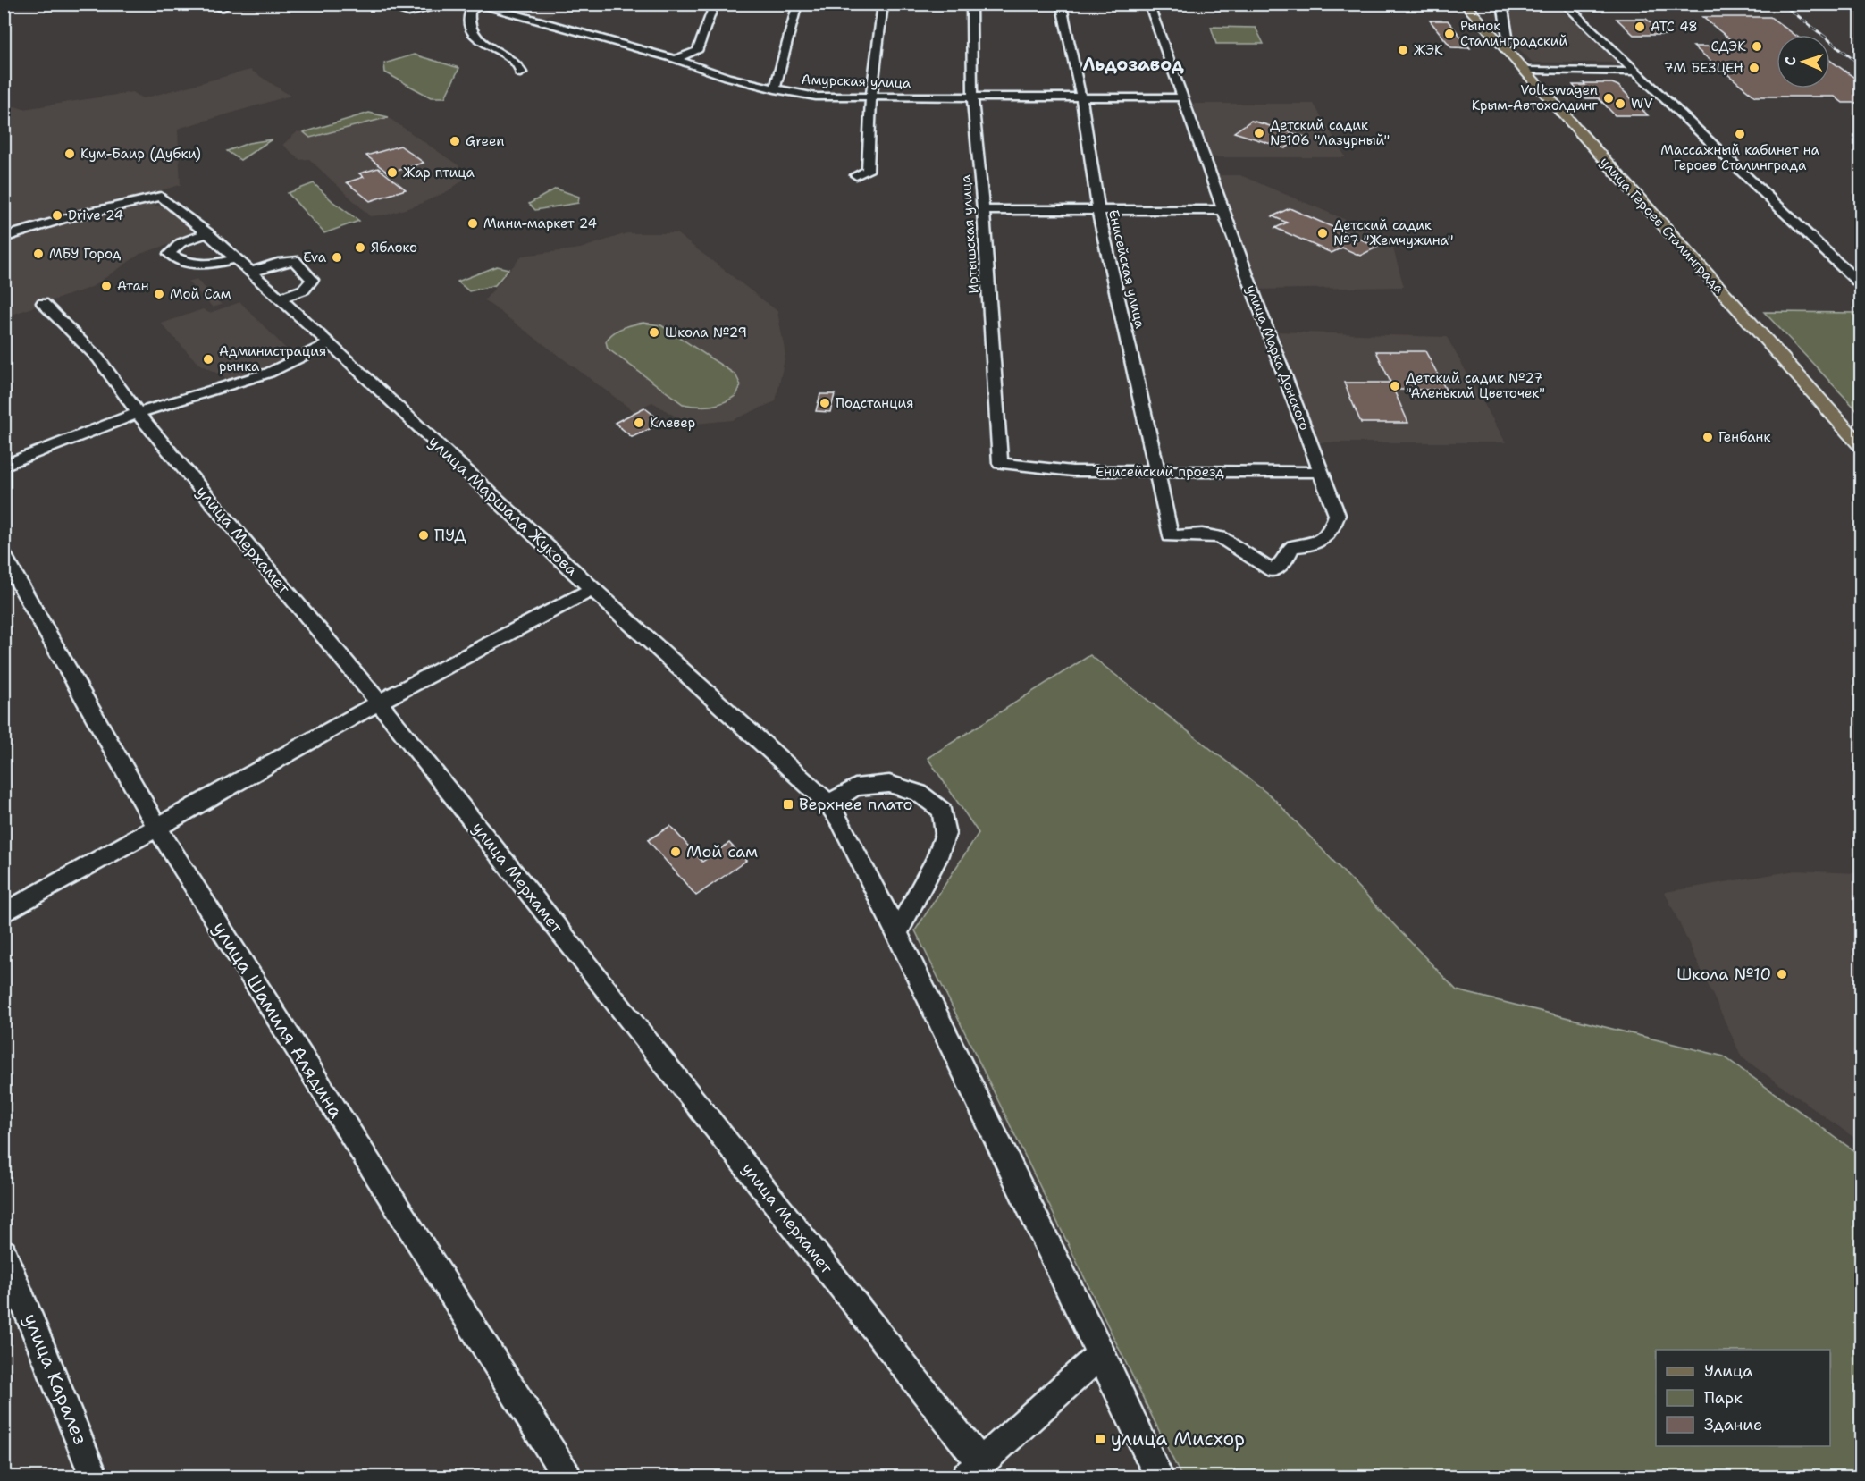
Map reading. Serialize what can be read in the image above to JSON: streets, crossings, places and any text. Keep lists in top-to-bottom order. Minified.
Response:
{"streets":{"main road":["улица Героев Сталинграда"],"street":["Амурская улица","Иртышская улица","Енисейская улица","улица Марка Донского","Енисейский проезд","улица Маршала Жукова","улица Мерхамет","улица Шамиля Алядина","улица Каралез"]},"crossings":[["Амурская улица","Иртышская улица"],["Амурская улица","Енисейская улица"],["Амурская улица","улица Марка Донского"],["Иртышская улица","Енисейский проезд"],["Енисейская улица","улица Марка Донского"],["Енисейская улица","Енисейский проезд"],["улица Марка Донского","Енисейский проезд"]],"districts":["Льдозавод"],"places":{"other":["АТС 48","Рынок Сталинградский","СДЭК","ЖЭК","7М БЕЗЦЕН","Volkswagen Крым-Автохолдинг","WV","Детский садик №106 \"Лазурный\"","Массажный кабинет на Героев Сталинграда","Green","Кум-Баир (Дубки)","Жар птица","Drive 24","Мини-маркет 24","Детский садик №7 \"Жемчужина\"","Яблоко","МБУ Город","Eva","Атан","Мой Сам","Школа №29","Администрация рынка","Детский садик №27 \"Аленький Цветочек\"","Подстанция","Клевер","Генбанк","ПУД","Мой сам","Школа №10"],"transit":["Верхнее плато","улица Мисхор"]},"legend":["Улица","Парк","Здание"],"north":"left"}
